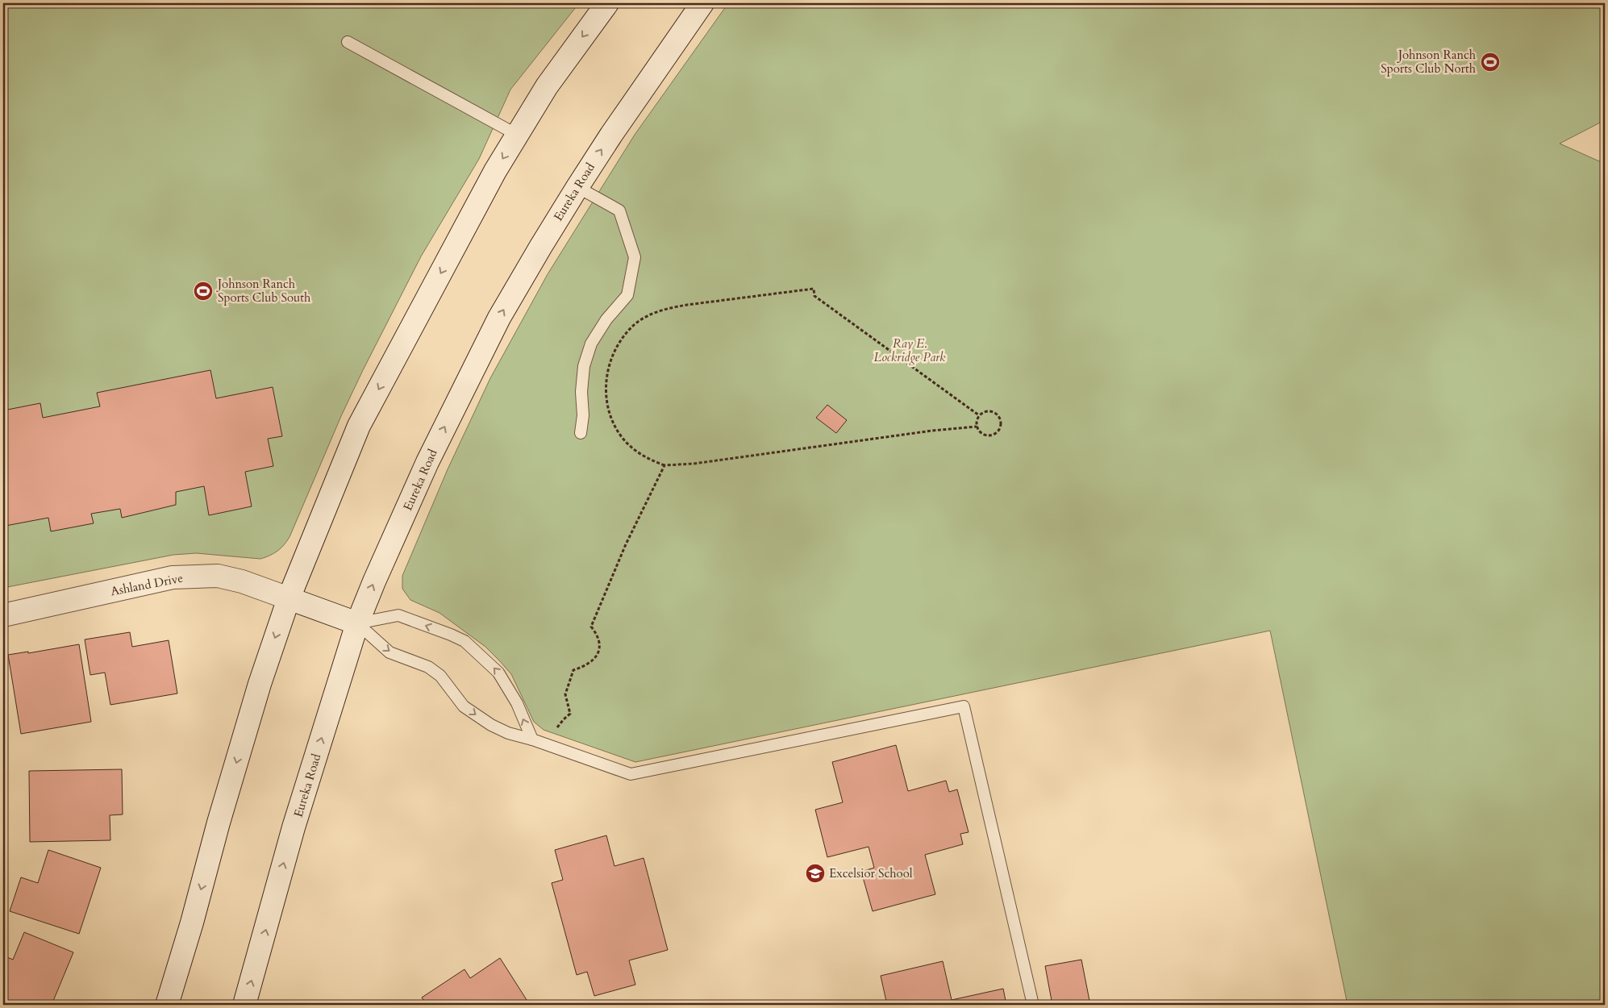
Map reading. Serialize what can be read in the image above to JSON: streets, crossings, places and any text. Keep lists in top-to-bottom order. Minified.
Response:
{"streets":{"main road":["Eureka Road","Ashland Drive"]},"crossings":[["Eureka Road","Ashland Drive"]],"parks":["Ray E. Lockridge Park"],"places":{"sports":["Johnson Ranch Sports Club North","Johnson Ranch Sports Club South"],"school or university":["Excelsior School"]}}
